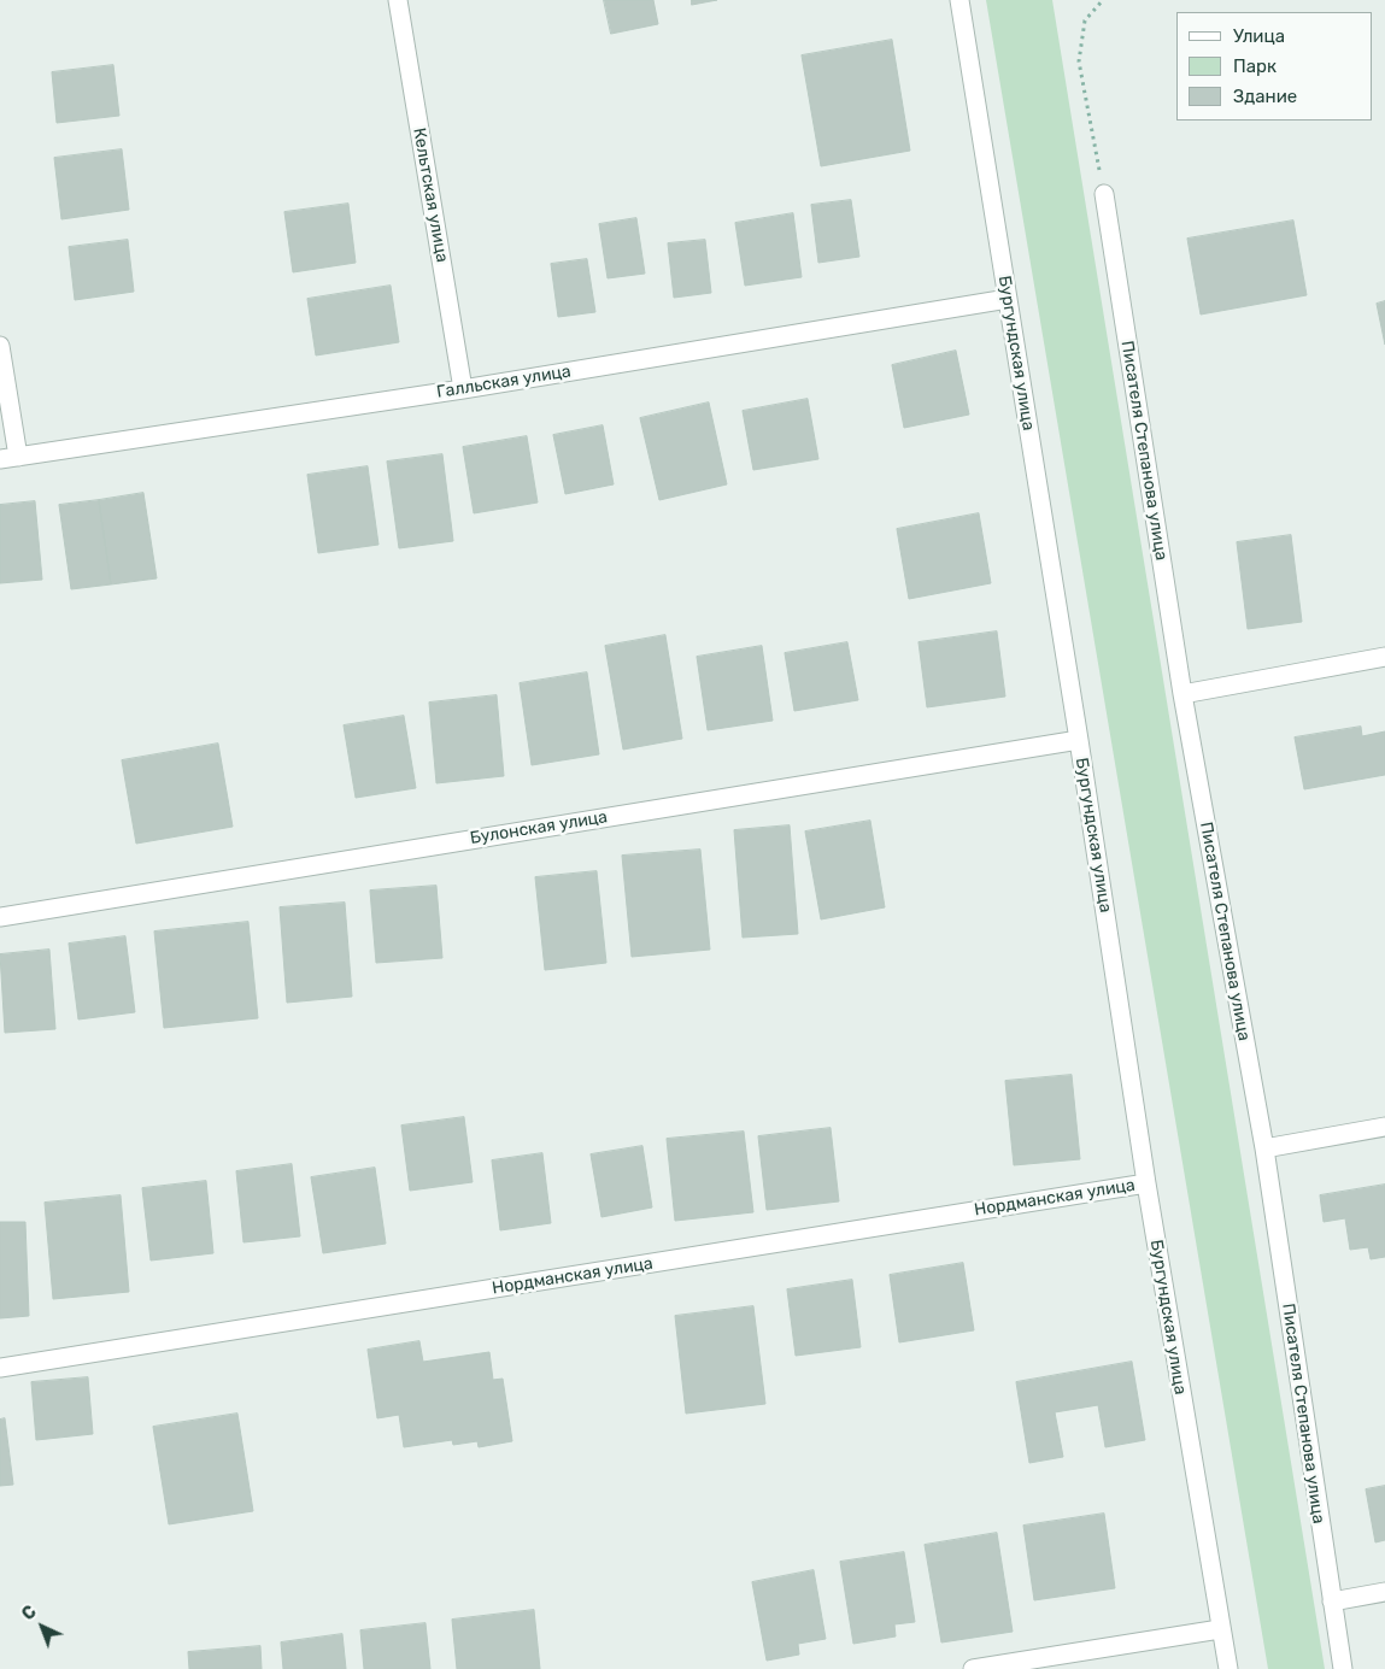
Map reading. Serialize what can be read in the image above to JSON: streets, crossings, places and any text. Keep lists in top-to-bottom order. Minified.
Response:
{"streets":{"street":["Кельтская улица","Бургундская улица","Галльская улица","Писателя Степанова улица","Булонская улица","Нордманская улица"]},"crossings":[["Кельтская улица","Галльская улица"],["Бургундская улица","Галльская улица"],["Бургундская улица","Булонская улица"],["Бургундская улица","Нордманская улица"]],"legend":["Улица","Парк","Здание"],"north":"top left"}
